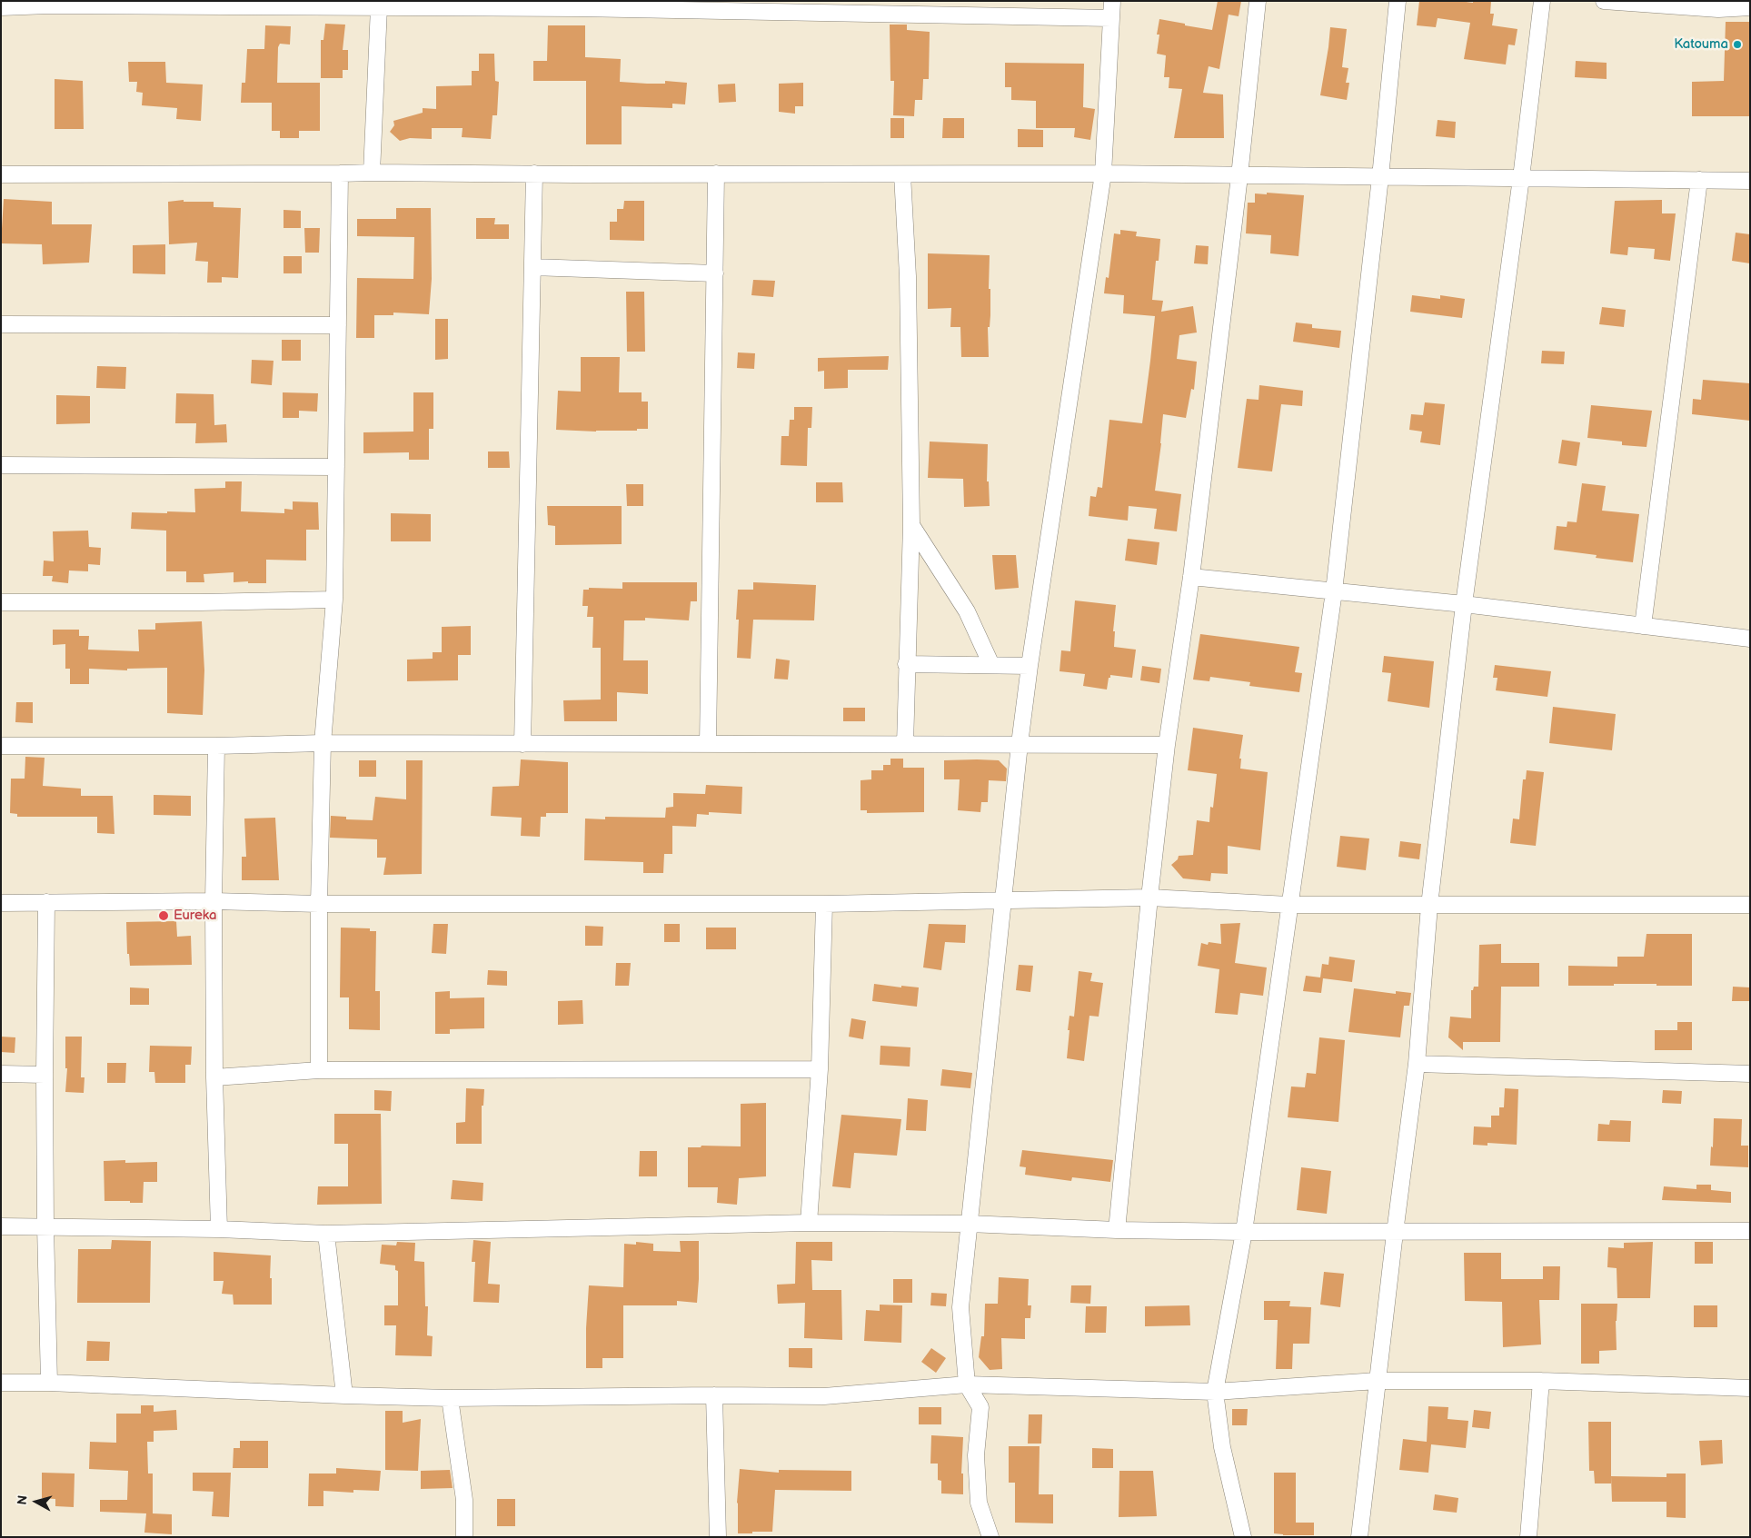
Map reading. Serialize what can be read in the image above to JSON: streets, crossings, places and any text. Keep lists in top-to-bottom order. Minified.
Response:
{"places":["Katouma","Eureka"],"north":"left"}
